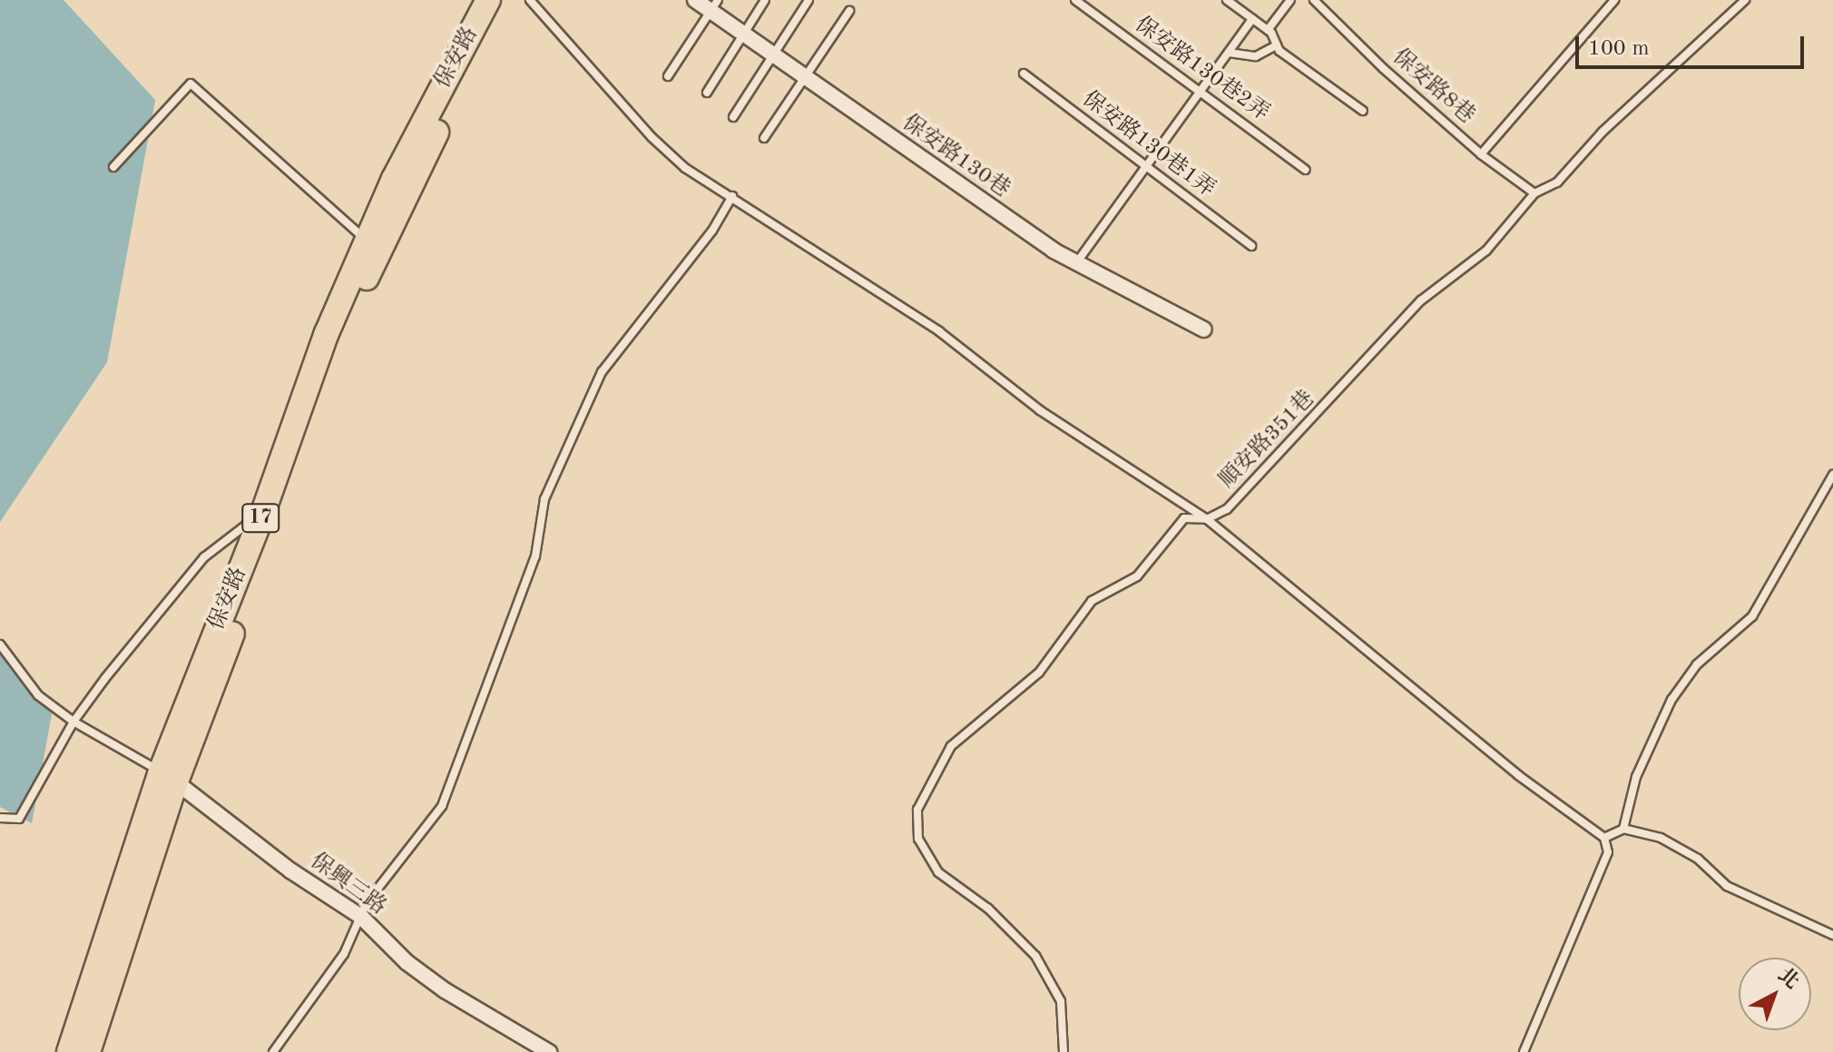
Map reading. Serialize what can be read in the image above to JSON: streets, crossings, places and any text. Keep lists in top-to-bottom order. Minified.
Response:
{"streets":{"main road":["保安路","17"],"street":["保安路130巷","保興三路"],"lane":["保安路130巷2弄","保安路8巷","保安路130巷1弄","順安路351巷"]},"crossings":[["保安路","保興三路"],["保安路8巷","順安路351巷"]],"scale_bar":"100 m","north":"top right"}
